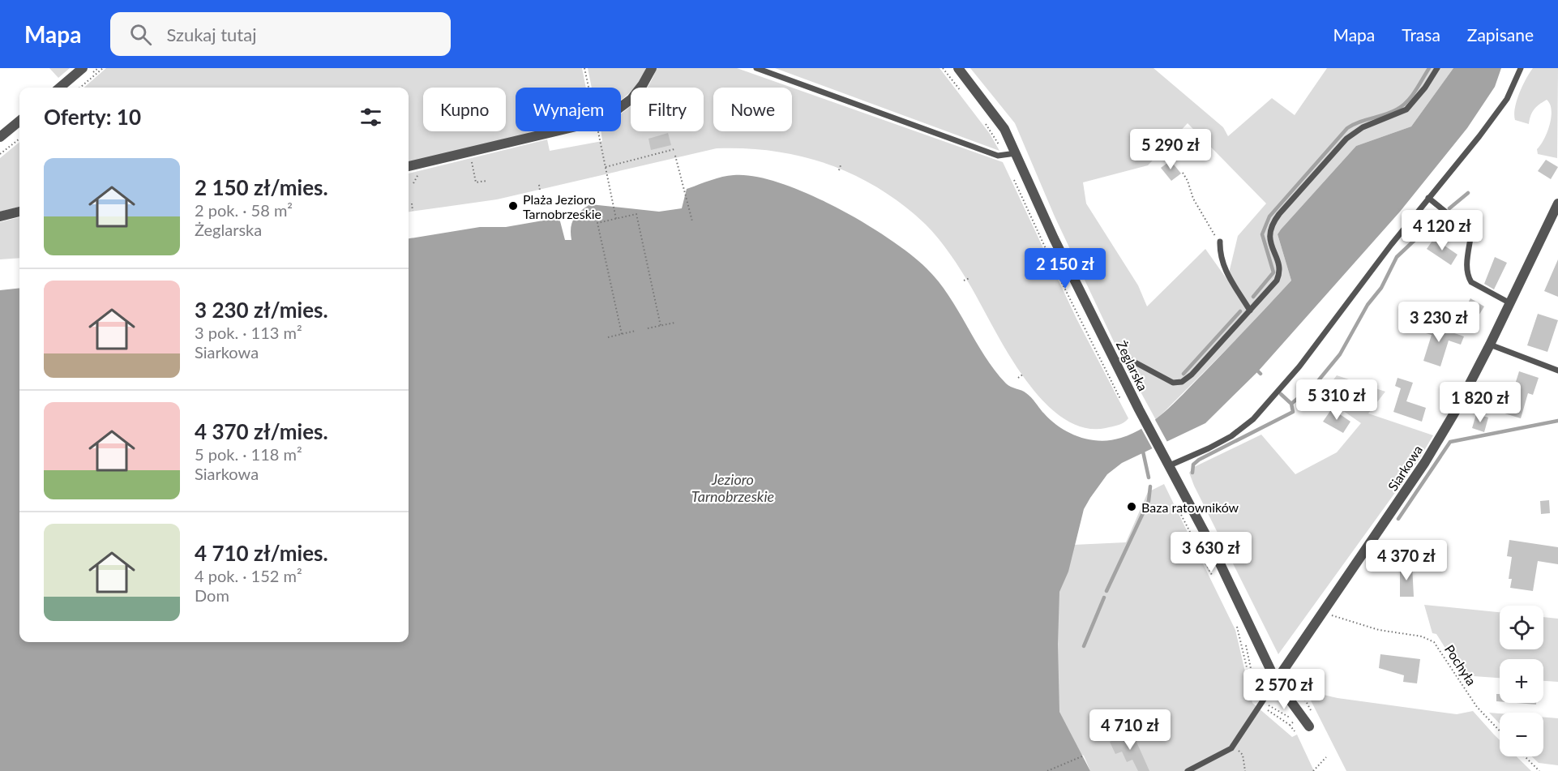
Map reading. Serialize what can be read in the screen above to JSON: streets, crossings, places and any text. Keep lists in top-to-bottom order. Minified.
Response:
{"streets":{"street":["Żeglarska","Siarkowa"],"path":["Pochyła"]},"crossings":[["Żeglarska","Siarkowa"],["Siarkowa","Pochyła"]],"water":["Jezioro Tarnobrzeskie"],"places":["Plaża Jezioro Tarnobrzeskie","Baza ratowników"],"page":{"header":"Mapa","search":"Szukaj tutaj","nav":["Mapa","Trasa","Zapisane"],"chip":["Kupno","Wynajem","Filtry","Nowe"],"heading":"Oferty: 10","price":["5 290 zł","4 120 zł","2 150 zł","3 230 zł","5 310 zł","1 820 zł","3 630 zł","4 370 zł","2 570 zł","4 710 zł"],"list":[{"name":"2 150 zł/mies.","note":"2 pok. · 58 m² · Żeglarska"},{"name":"3 230 zł/mies.","note":"3 pok. · 113 m² · Siarkowa"},{"name":"4 370 zł/mies.","note":"5 pok. · 118 m² · Siarkowa"},{"name":"4 710 zł/mies.","note":"4 pok. · 152 m² · Dom"}],"map_buttons":["+","−"]}}
